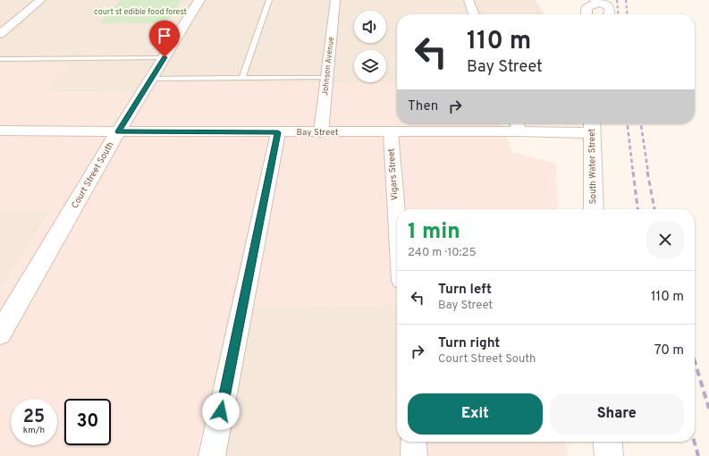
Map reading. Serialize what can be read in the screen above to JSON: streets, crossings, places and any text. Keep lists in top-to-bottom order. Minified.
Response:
{"streets":{"street":["Johnson Avenue","Bay Street","South Water Street","Vigars Street","Court Street South"]},"crossings":[["Johnson Avenue","Bay Street"],["Bay Street","South Water Street"],["Bay Street","Vigars Street"],["Bay Street","Court Street South"]],"parks":["court st edible food forest"],"page":{"turn":["110 m","Bay Street"],"then":"Then","heading":["1 min","240 m · 10:25"],"list":[{"name":"Turn left","note":"Bay Street","value":"110 m"},{"name":"Turn right","note":"Court Street South","value":"70 m"}],"buttons":["Exit","Share"],"speed":"25 km/h","limit":"30"}}
